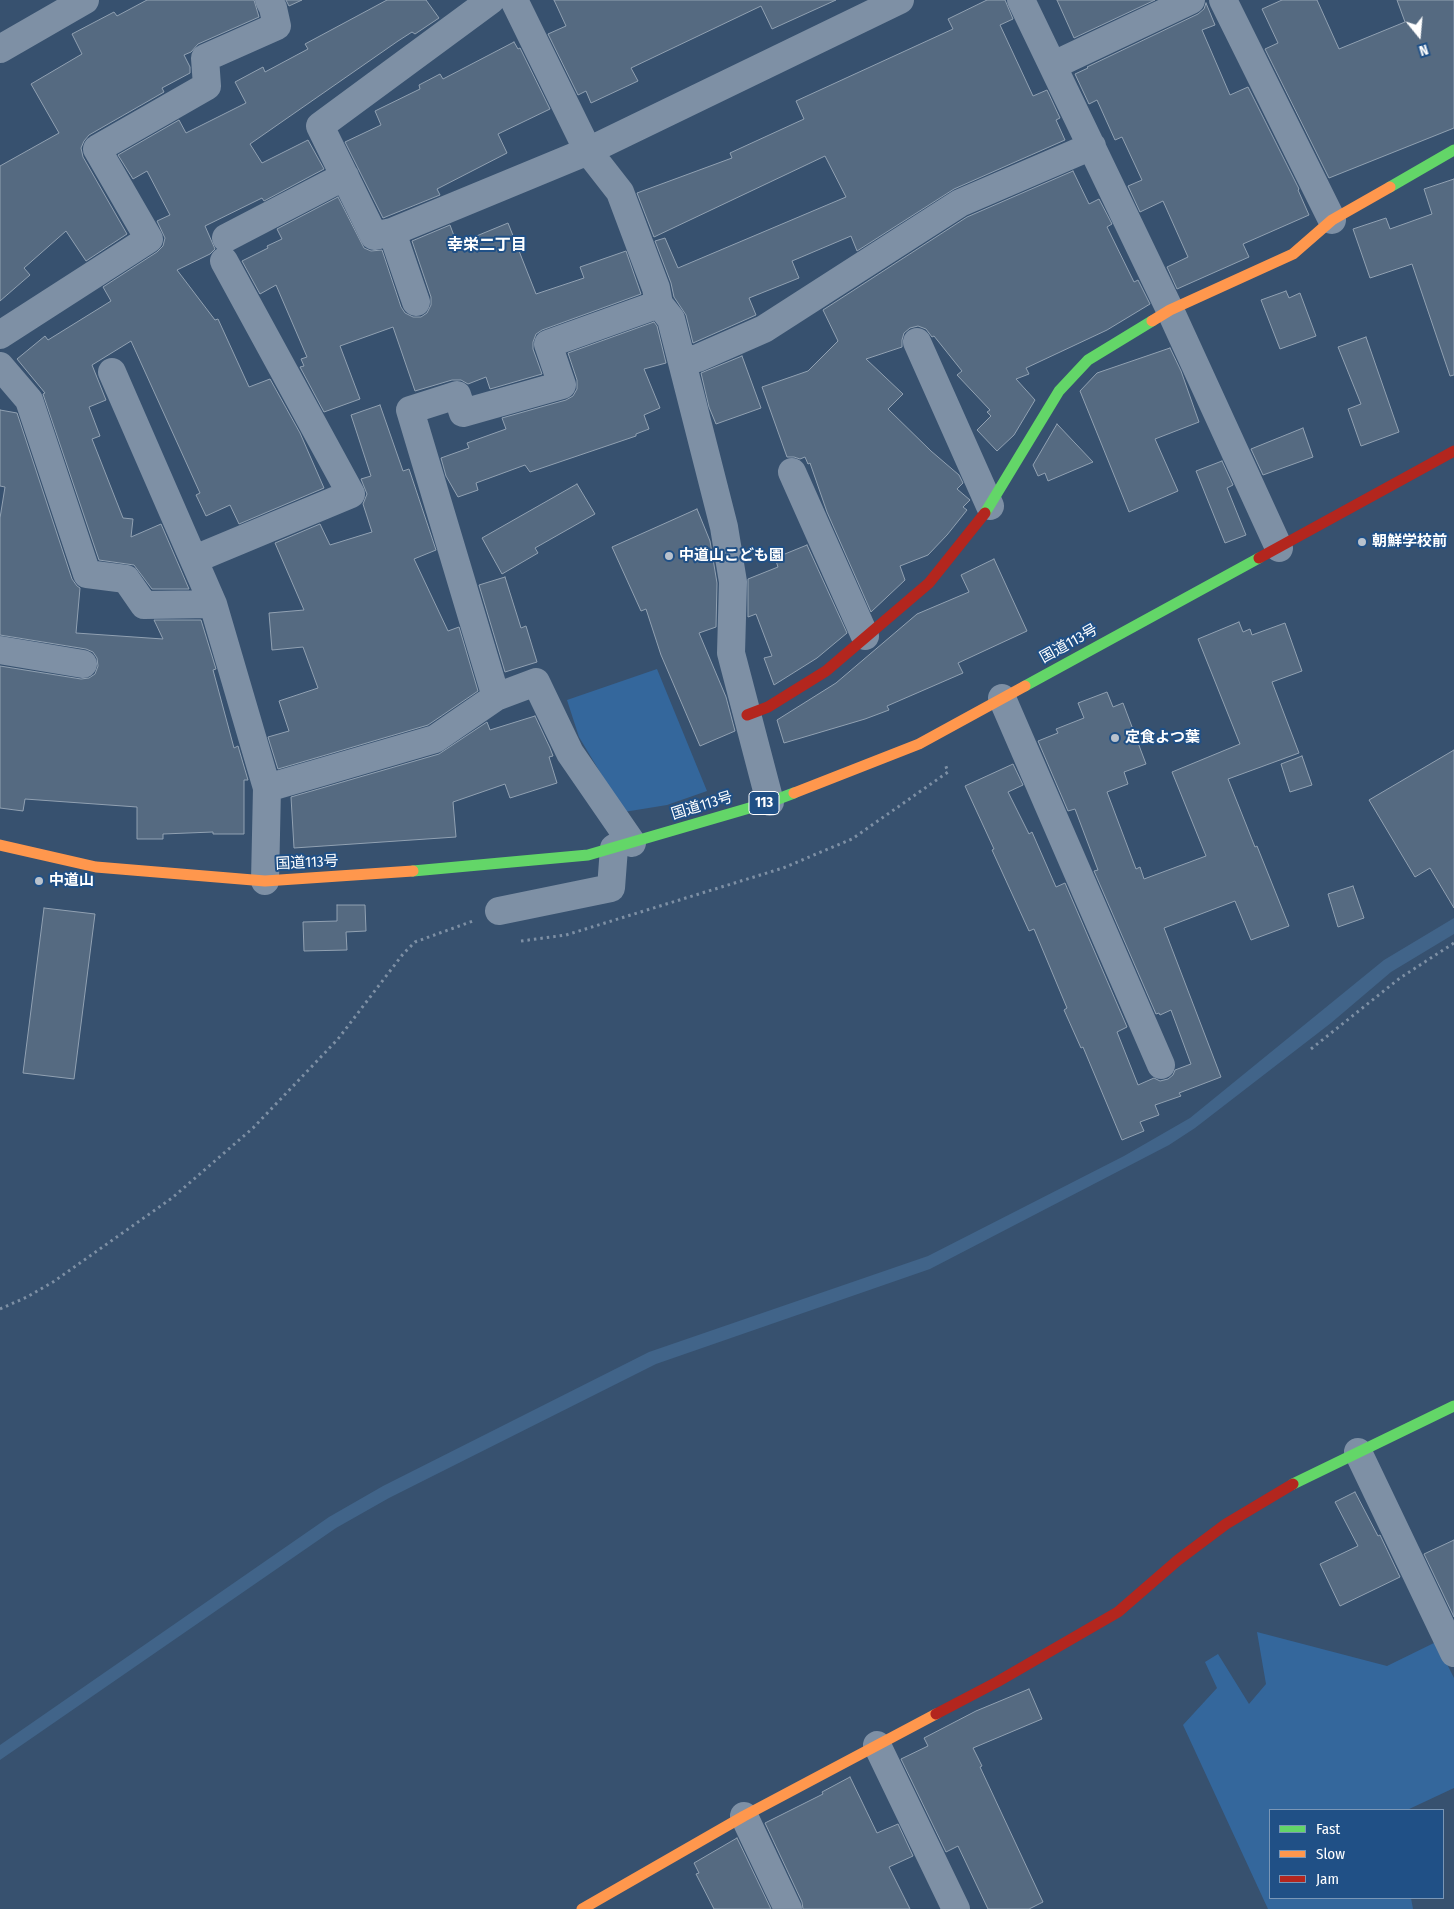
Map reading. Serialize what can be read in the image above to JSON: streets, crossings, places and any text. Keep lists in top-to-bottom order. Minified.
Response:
{"streets":{"main road":["国道113号","113"]},"districts":["幸栄二丁目"],"places":["朝鮮学校前","中道山こども園","定食よつ葉","中道山"],"legend":["Fast","Slow","Jam"],"north":"bottom"}
